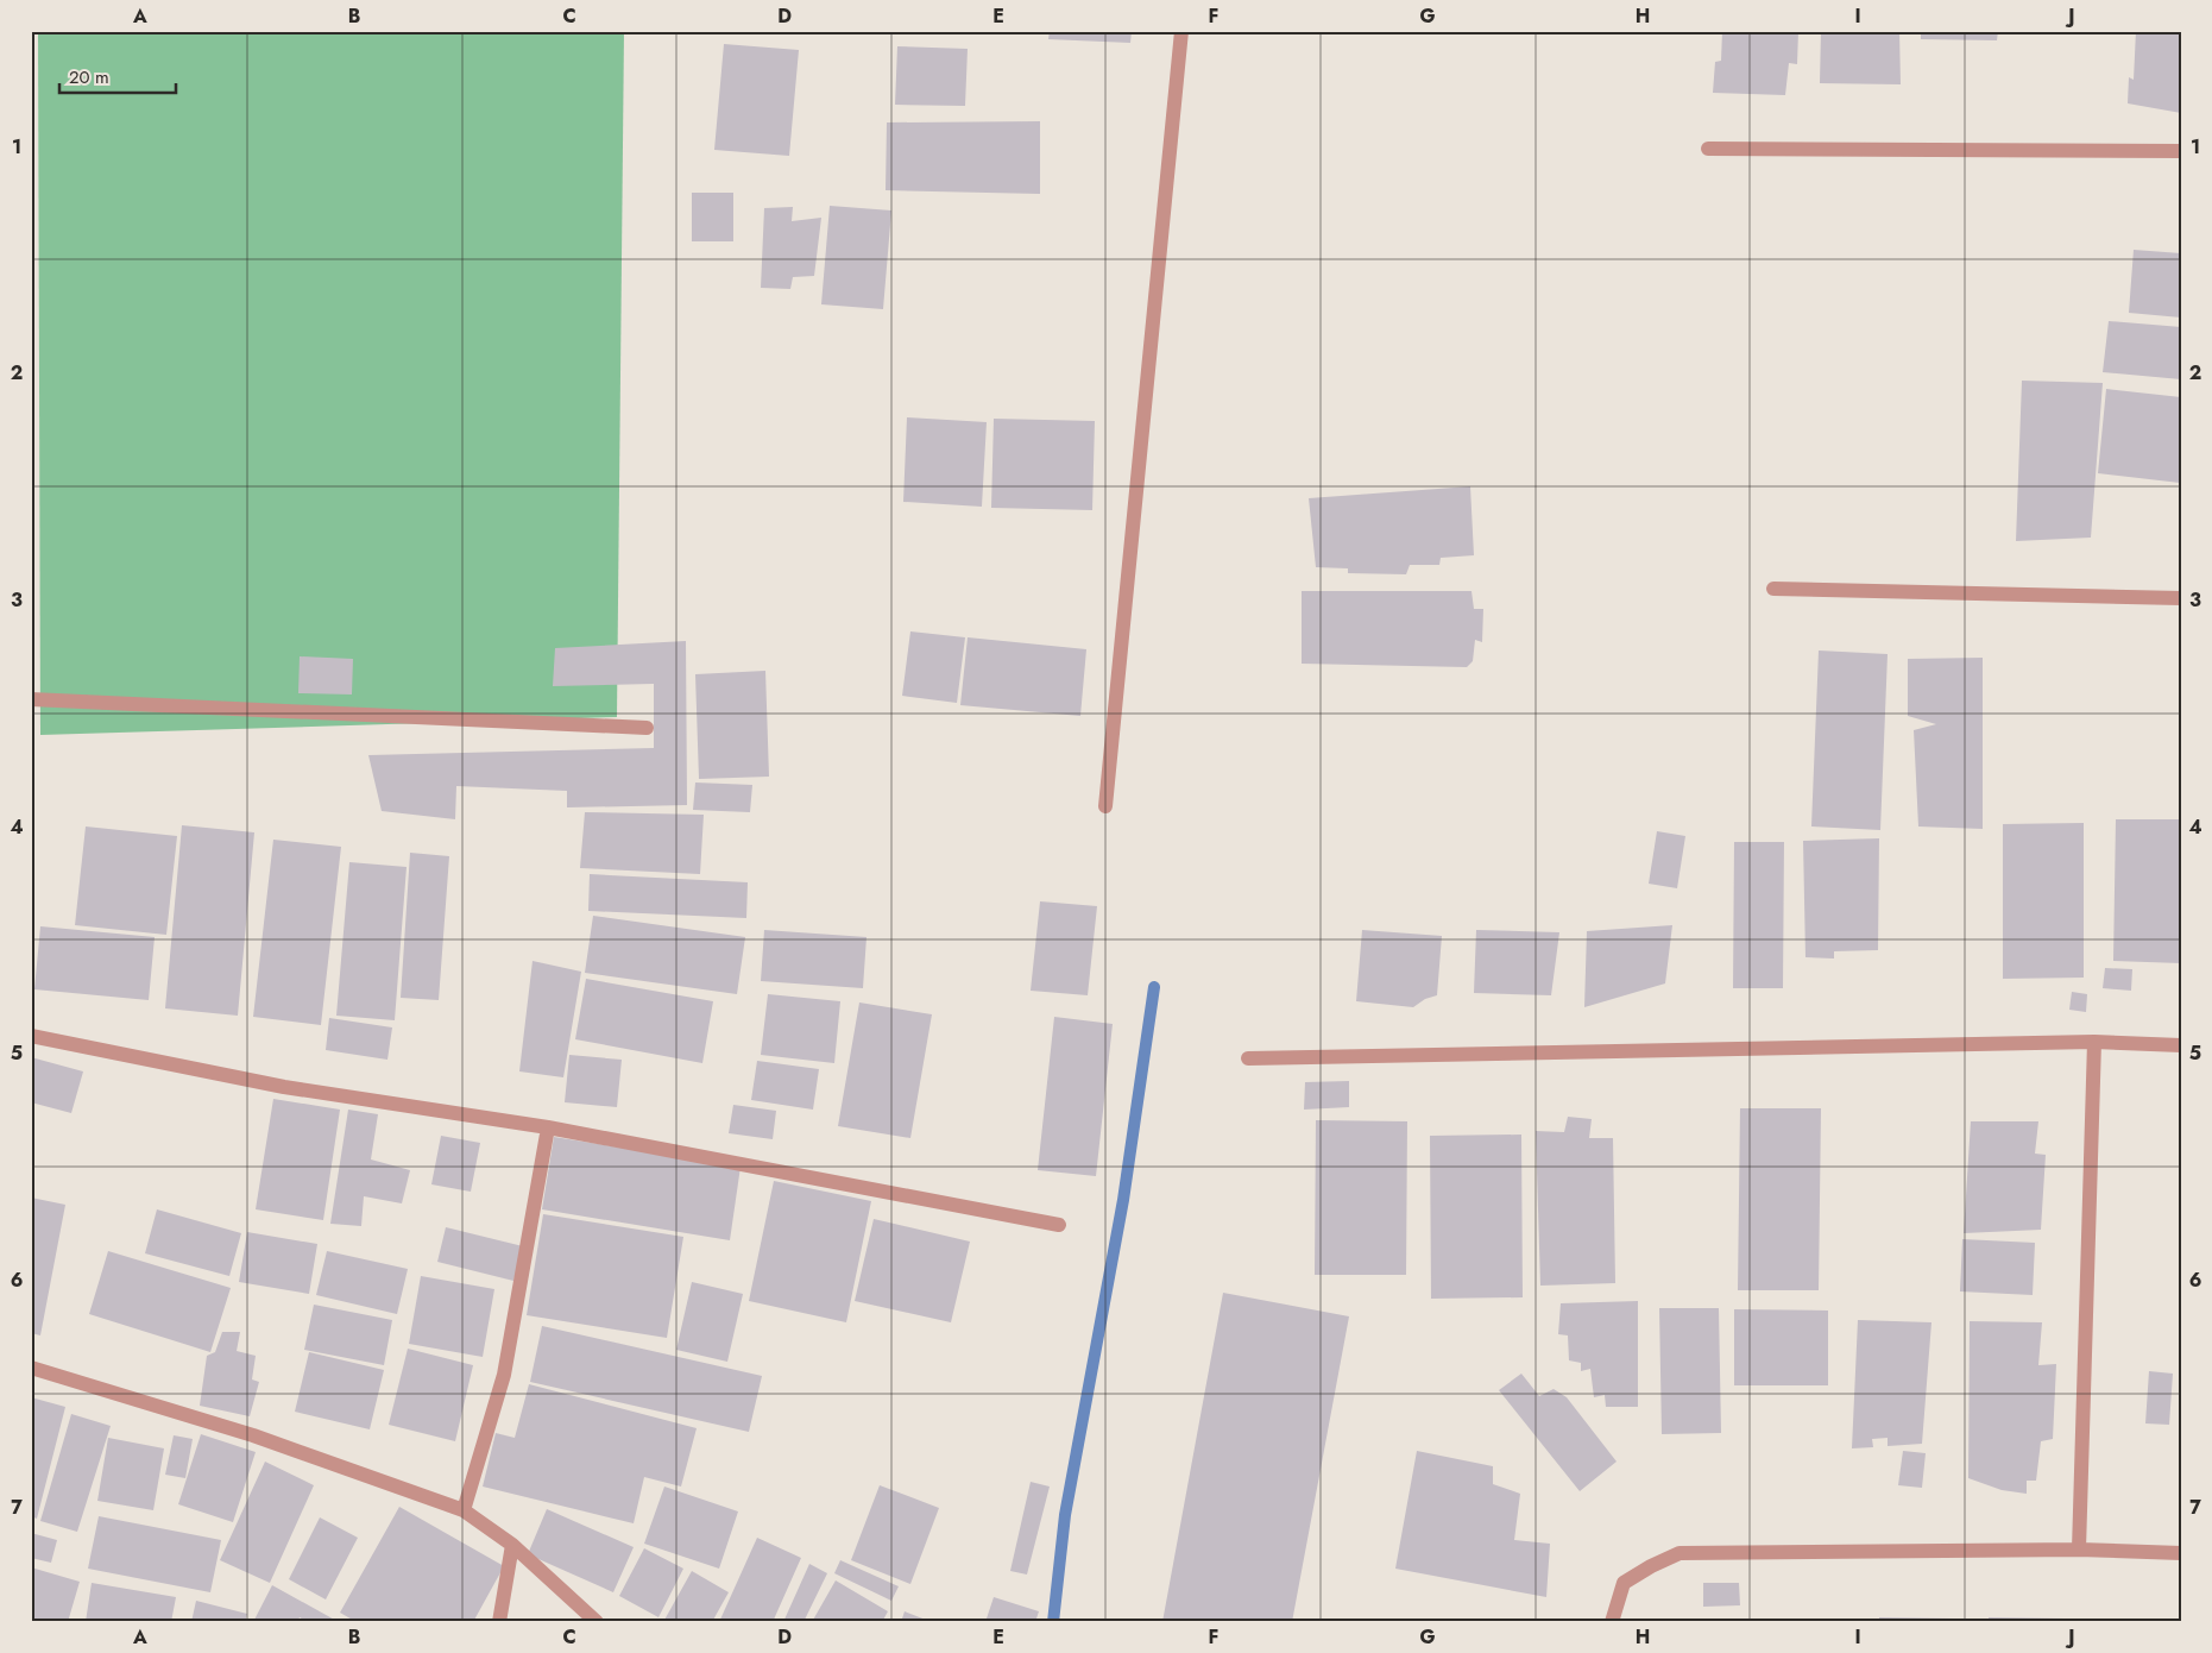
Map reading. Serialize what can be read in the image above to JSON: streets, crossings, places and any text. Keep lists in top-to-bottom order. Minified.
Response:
{"scale_bar":"20 m","grid":{"columns":["A","B","C","D","E","F","G","H","I","J"],"rows":["1","2","3","4","5","6","7"]}}
